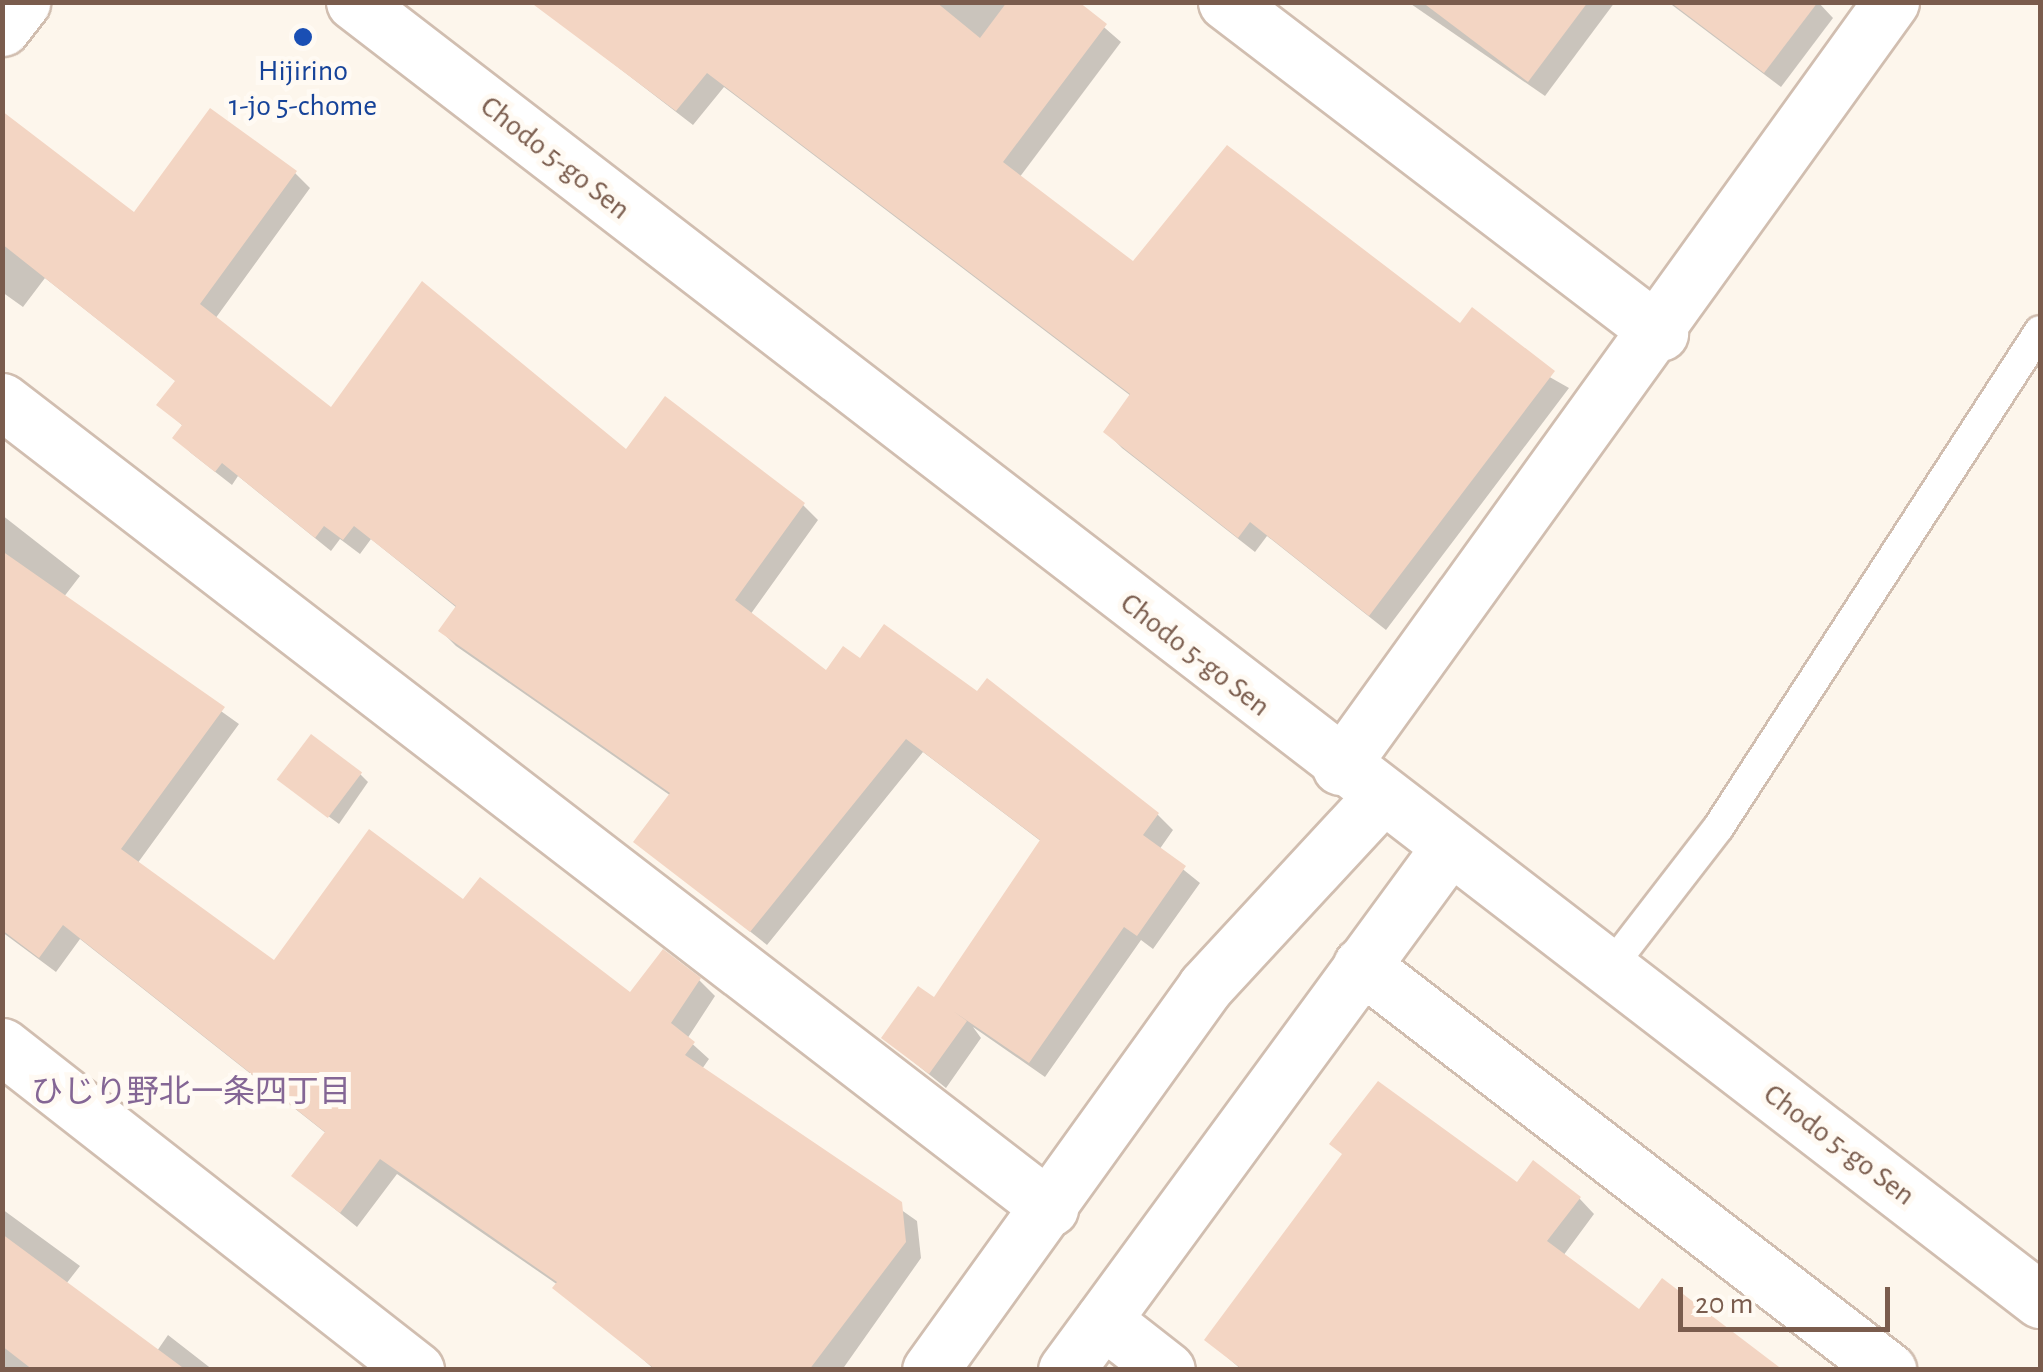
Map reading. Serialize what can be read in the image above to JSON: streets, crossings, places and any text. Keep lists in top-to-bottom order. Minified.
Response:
{"streets":{"street":["Chodo 5-go Sen"]},"districts":["ひじり野北一条四丁目"],"places":["Hijirino 1-jo 5-chome"],"scale_bar":"20 m"}
